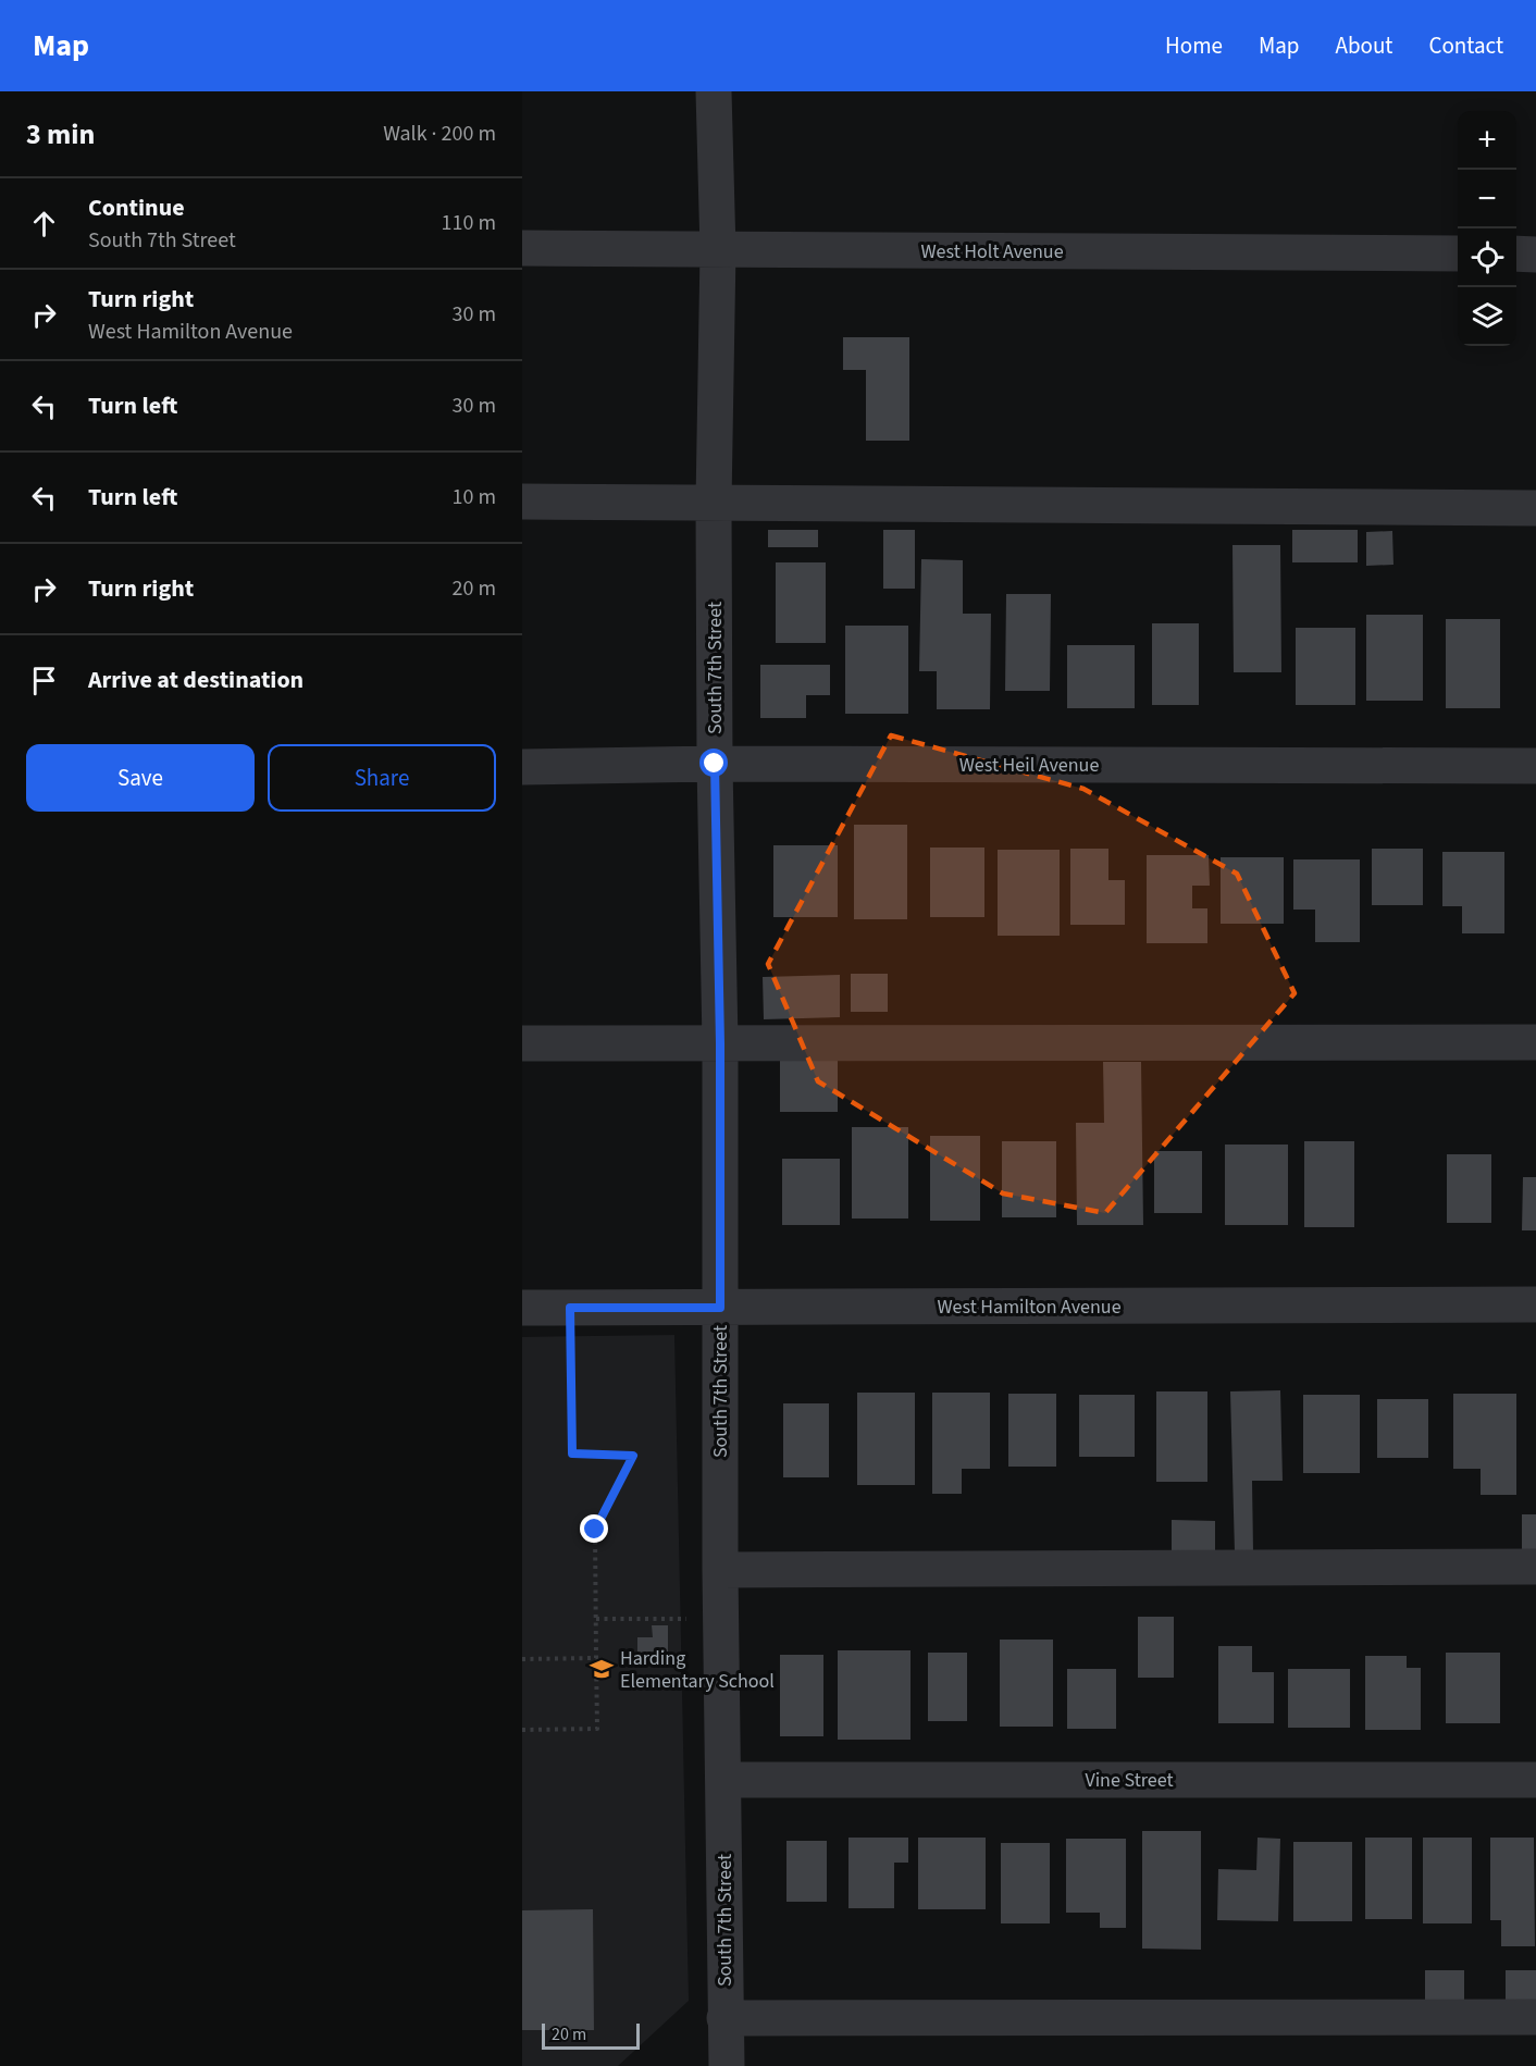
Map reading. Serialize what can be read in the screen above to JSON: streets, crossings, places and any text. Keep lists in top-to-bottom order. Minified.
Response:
{"streets":{"street":["West Holt Avenue","South 7th Street","West Heil Avenue","West Hamilton Avenue","Vine Street"]},"crossings":[["West Holt Avenue","South 7th Street"],["South 7th Street","West Heil Avenue"],["South 7th Street","West Hamilton Avenue"],["South 7th Street","Vine Street"]],"places":{"school or university":["Harding Elementary School"]},"scale_bar":"20 m","page":{"header":"Map","nav":["Home","Map","About","Contact"],"heading":["3 min","Walk · 200 m"],"map_buttons":["+","−"],"list":[["Continue","South 7th Street","110 m"],["Turn right","West Hamilton Avenue","30 m"],["Turn left","30 m"],["Turn left","10 m"],["Turn right","20 m"],"Arrive at destination"],"buttons":["Save","Share"],"scale":"20 m"}}
